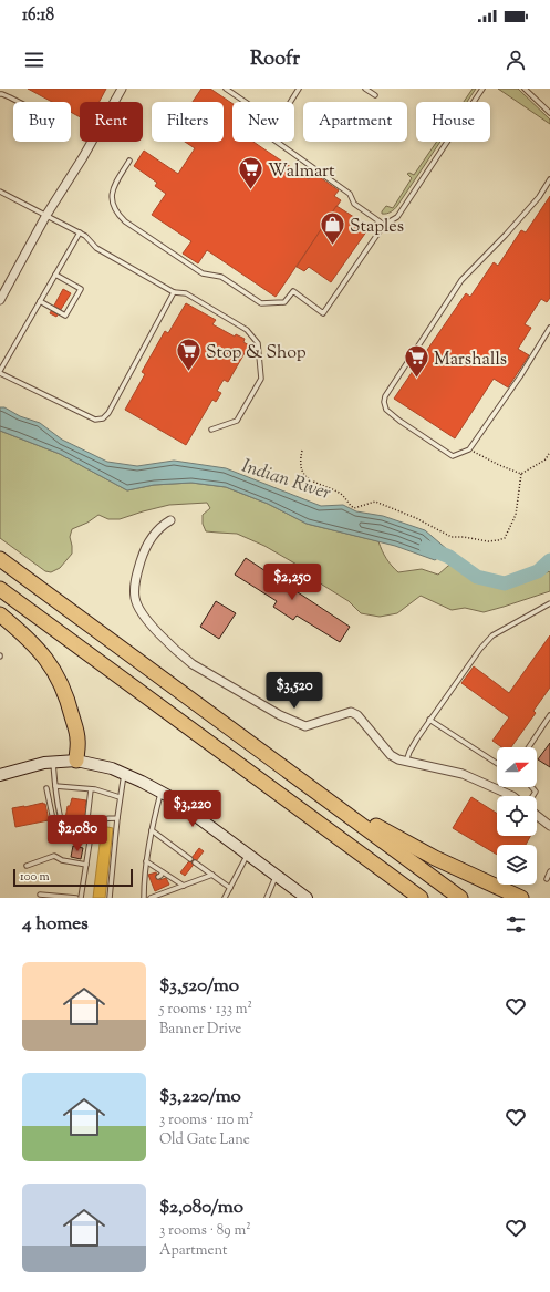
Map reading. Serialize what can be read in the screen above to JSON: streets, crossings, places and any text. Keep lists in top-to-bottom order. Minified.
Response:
{"water":["Indian River"],"places":{"supermarket":["Walmart","Stop & Shop","Marshalls"],"shop":["Staples"]},"scale_bar":"100 m","north":"right","page":{"status":"16:18","header":"Roofr","chip":["Buy","Rent","Filters","New","Apartment","House"],"price":["$2,250","$3,520","$3,220","$2,080"],"scale":"100 m","heading":"4 homes","list":[{"name":"$3,520/mo","note":"5 rooms · 133 m² · Banner Drive"},{"name":"$3,220/mo","note":"3 rooms · 110 m² · Old Gate Lane"},{"name":"$2,080/mo","note":"3 rooms · 89 m² · Apartment"}]}}
